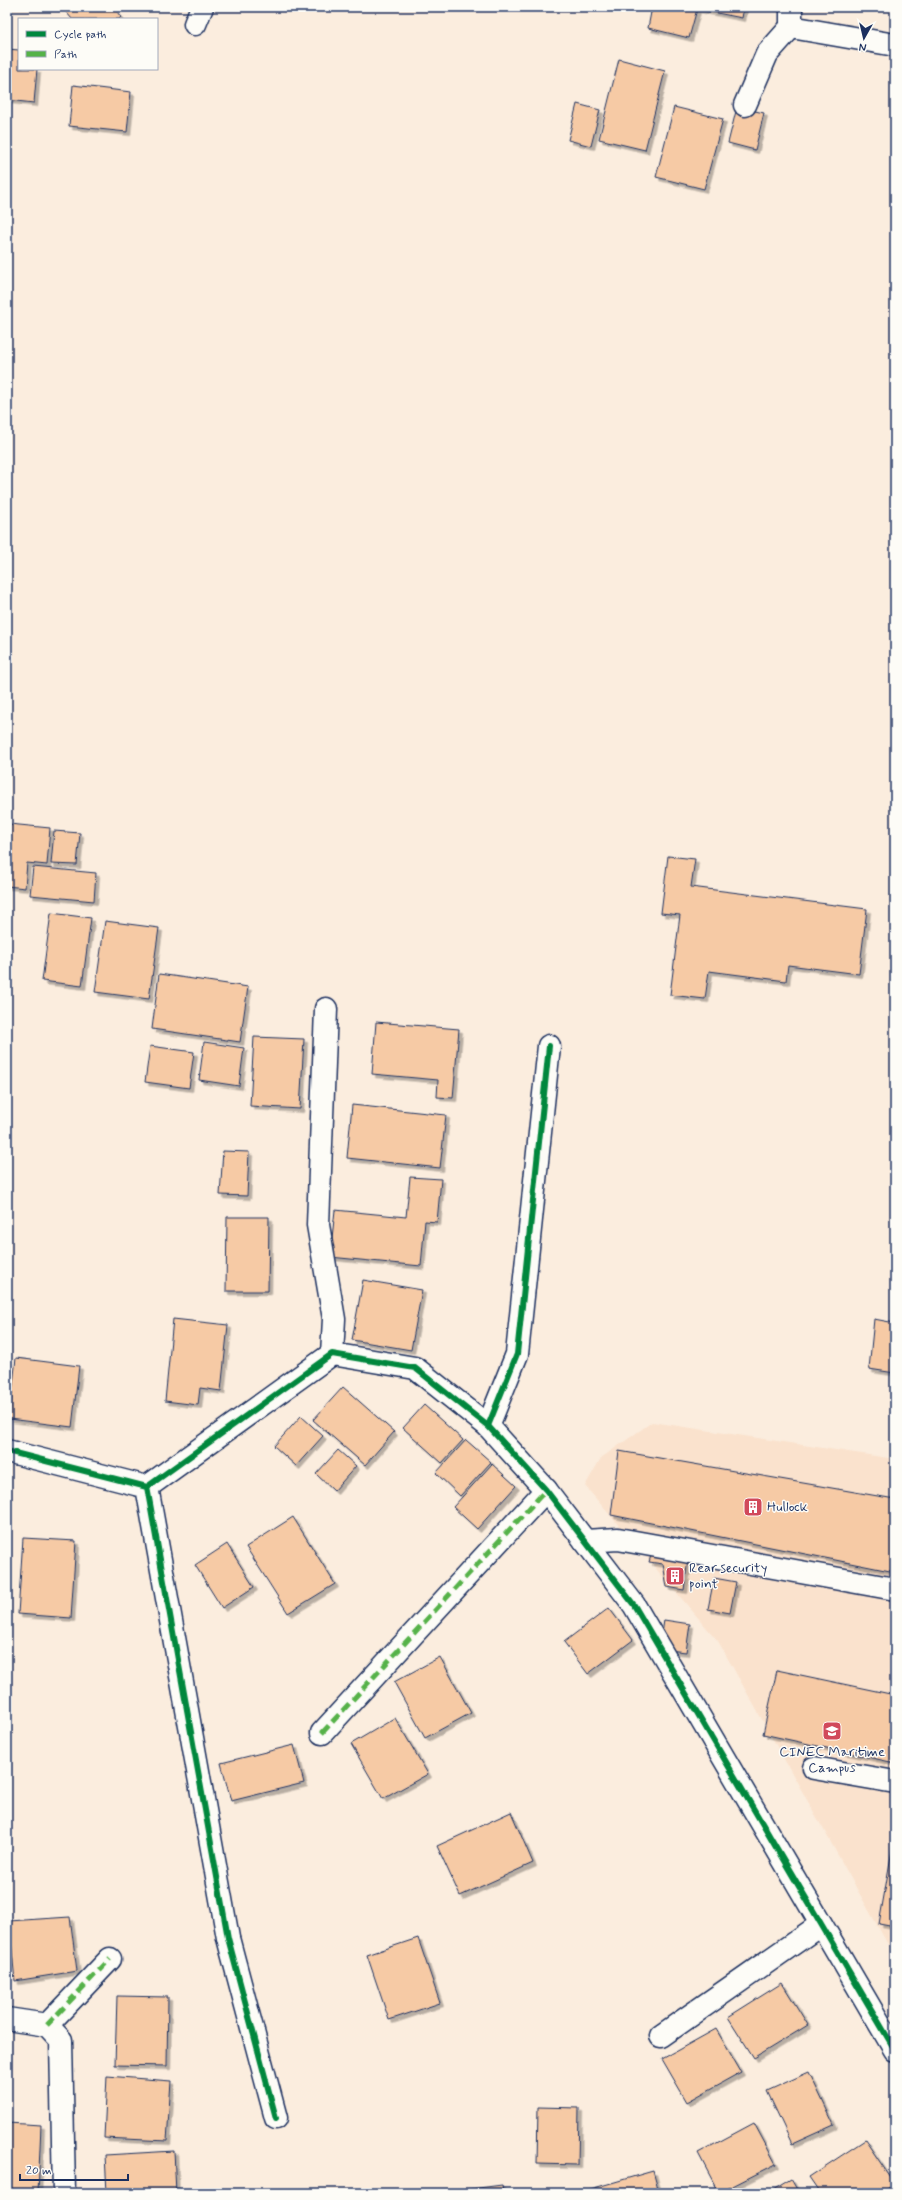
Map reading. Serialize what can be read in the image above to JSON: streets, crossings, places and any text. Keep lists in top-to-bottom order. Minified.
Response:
{"places":{"building":["Hullock","Rear security point"],"school or university":["CINEC Maritime Campus"]},"legend":["Cycle path","Path"],"scale_bar":"20 m","north":"bottom"}
